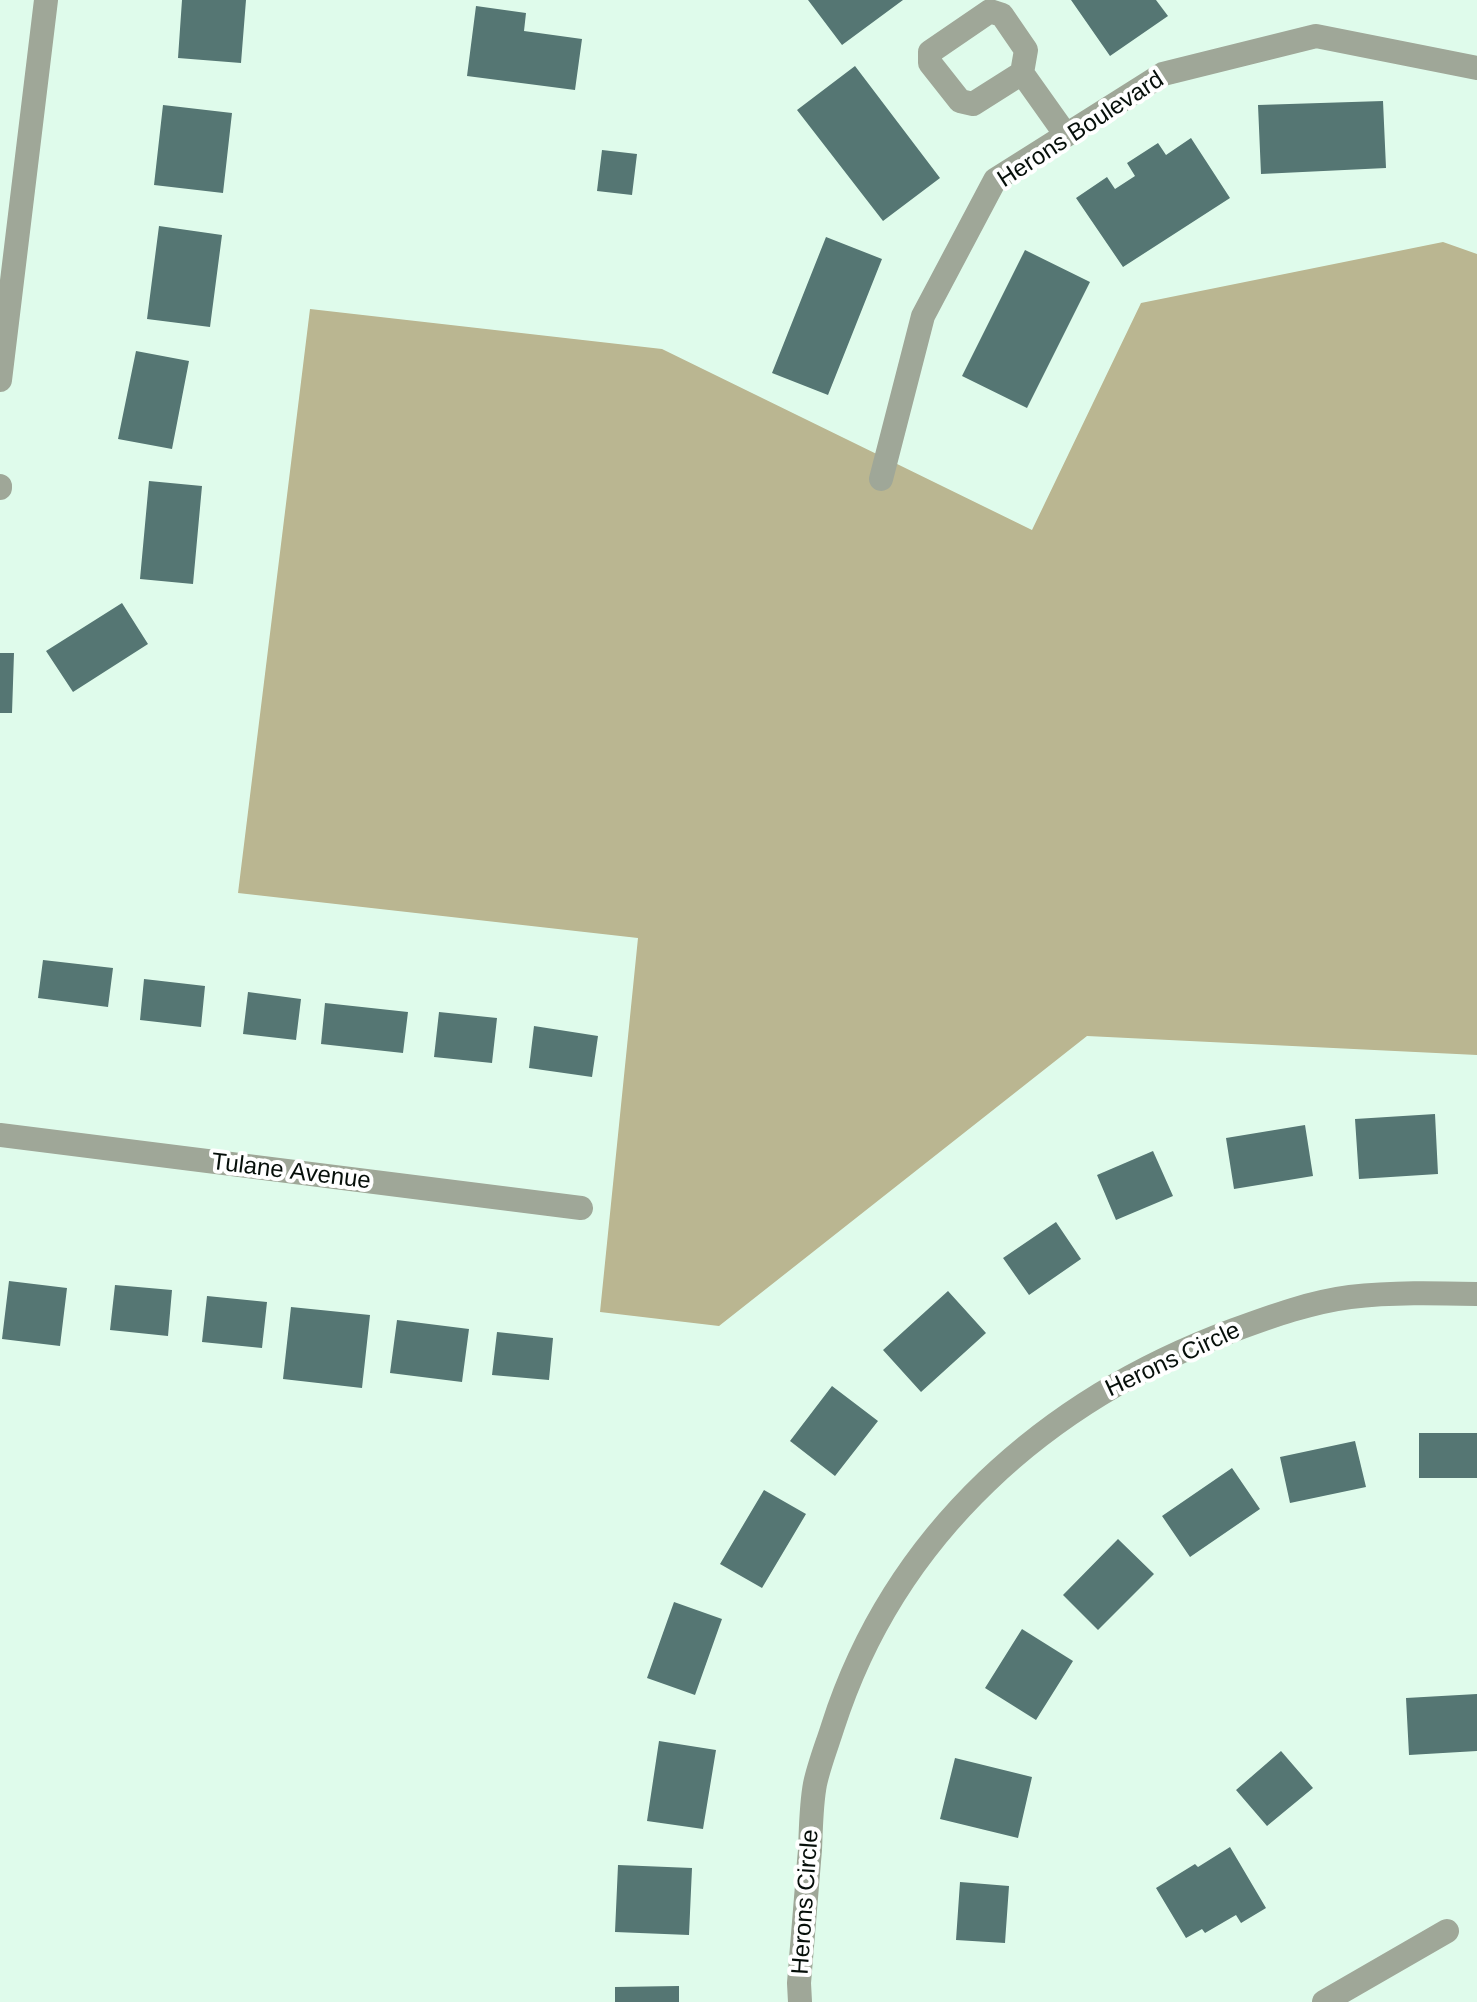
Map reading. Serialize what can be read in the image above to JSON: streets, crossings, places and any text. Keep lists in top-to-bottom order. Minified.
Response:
{"streets":{"street":["Herons Boulevard","Tulane Avenue","Herons Circle"]}}
